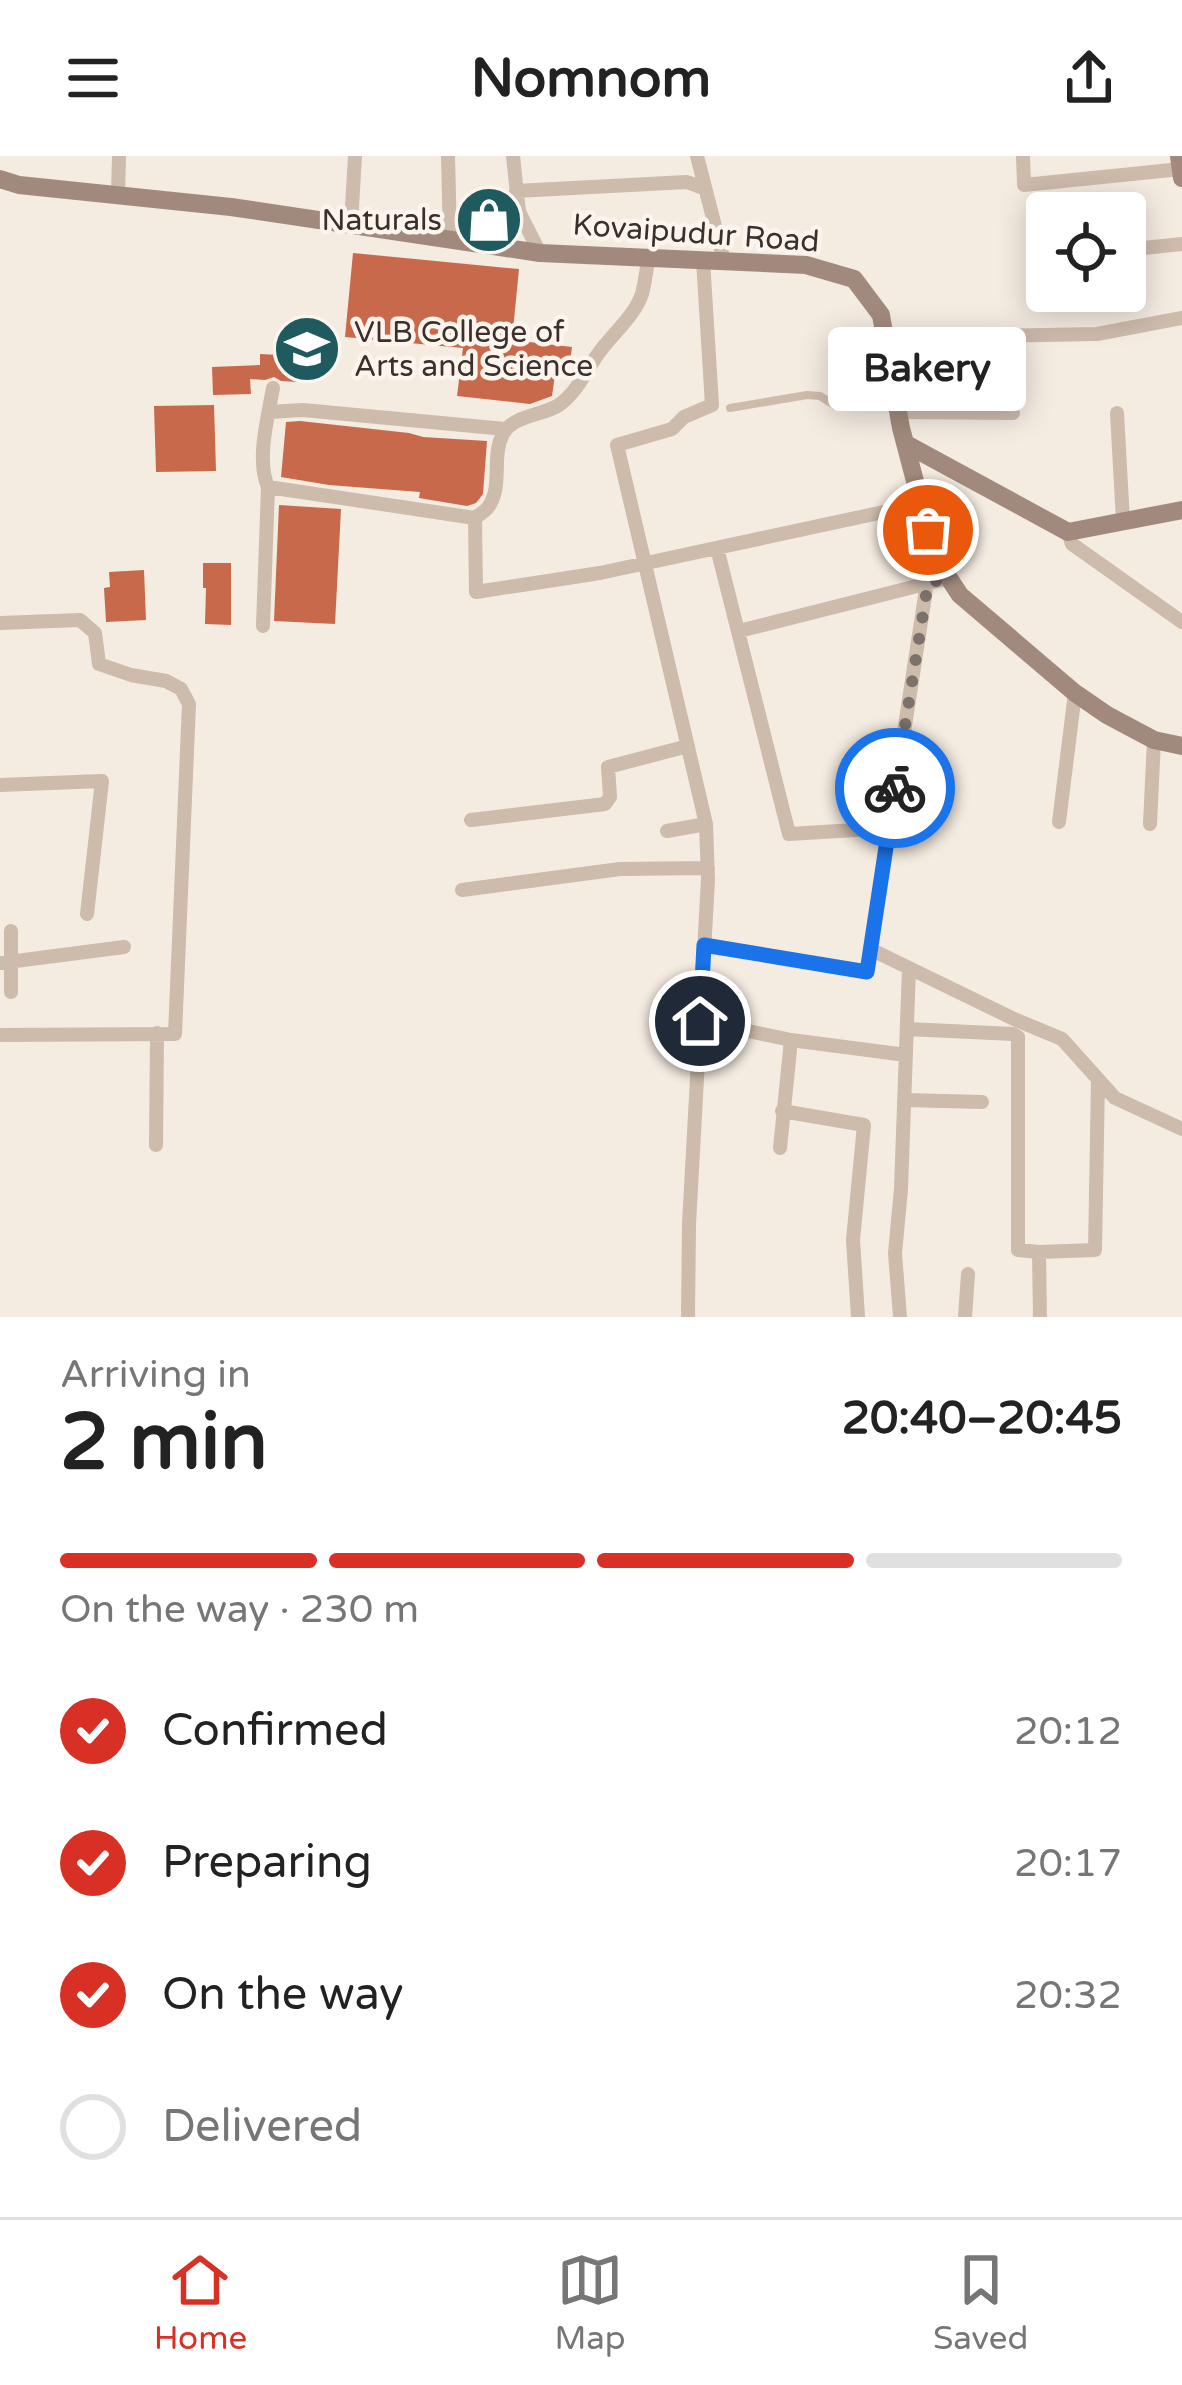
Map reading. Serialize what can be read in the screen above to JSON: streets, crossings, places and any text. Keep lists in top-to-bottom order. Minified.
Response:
{"streets":{"main road":["Kovaipudur Road"]},"places":{"shop":["Naturals"],"school or university":["VLB College of Arts and Science"],"other":["Bakery"]},"page":{"header":"Nomnom","bubble":"Bakery","heading":["2 min","Arriving in","20:40–20:45"],"bar":"On the way · 230 m","list":[["Confirmed","20:12"],["Preparing","20:17"],["On the way","20:32"],"Delivered"],"tabs":["Home","Map","Saved"]}}
